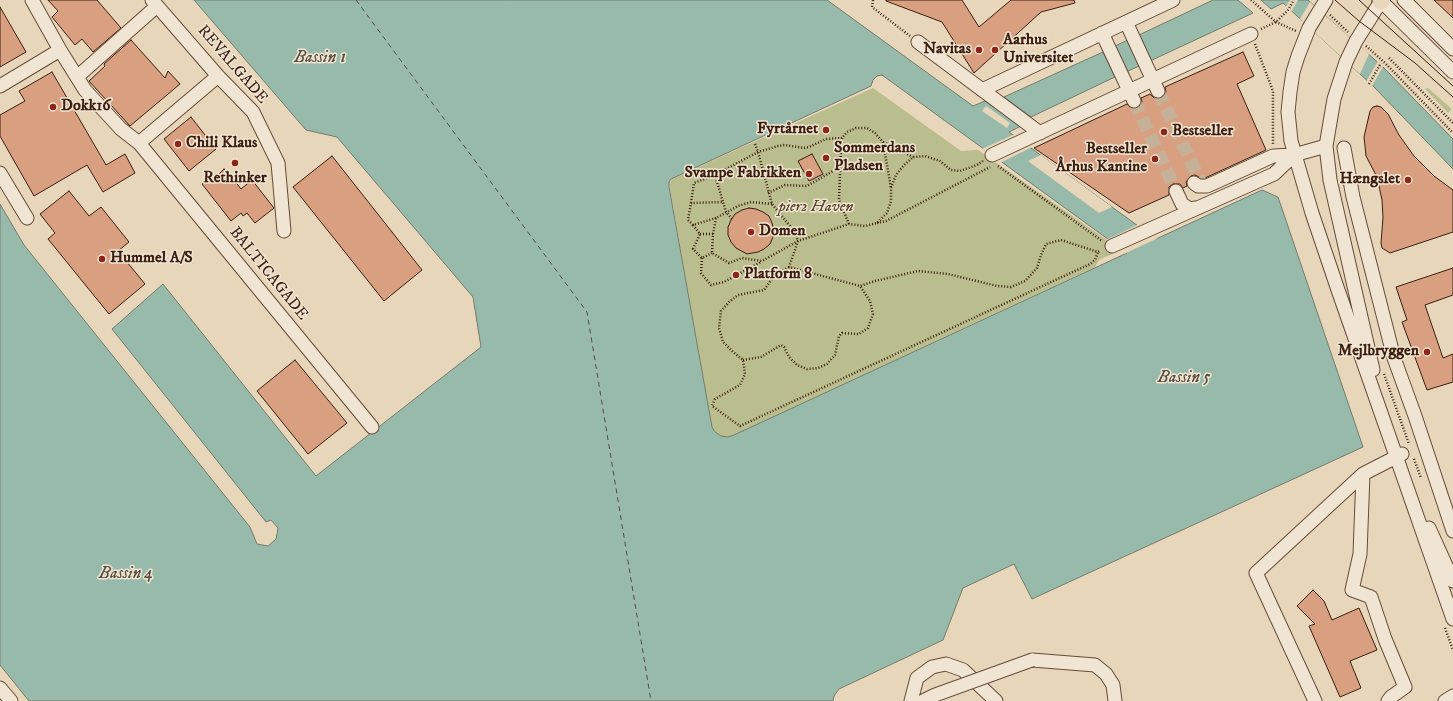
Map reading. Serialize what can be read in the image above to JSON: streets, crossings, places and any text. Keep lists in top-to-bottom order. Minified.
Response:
{"streets":{"street":["REVALGADE","BALTICAGADE"]},"water":["Bassin 1","Bassin 5","Bassin 4"],"parks":["pier2 Haven"],"places":["Navitas","Aarhus Universitet","Dokk16","Fyrtårnet","Bestseller","Chili Klaus","Sommerdans Pladsen","Bestseller Århus Kantine","Rethinker","Svampe Fabrikken","Hængslet","Domen","Hummel A/S","Platform 8","Mejlbryggen"]}
